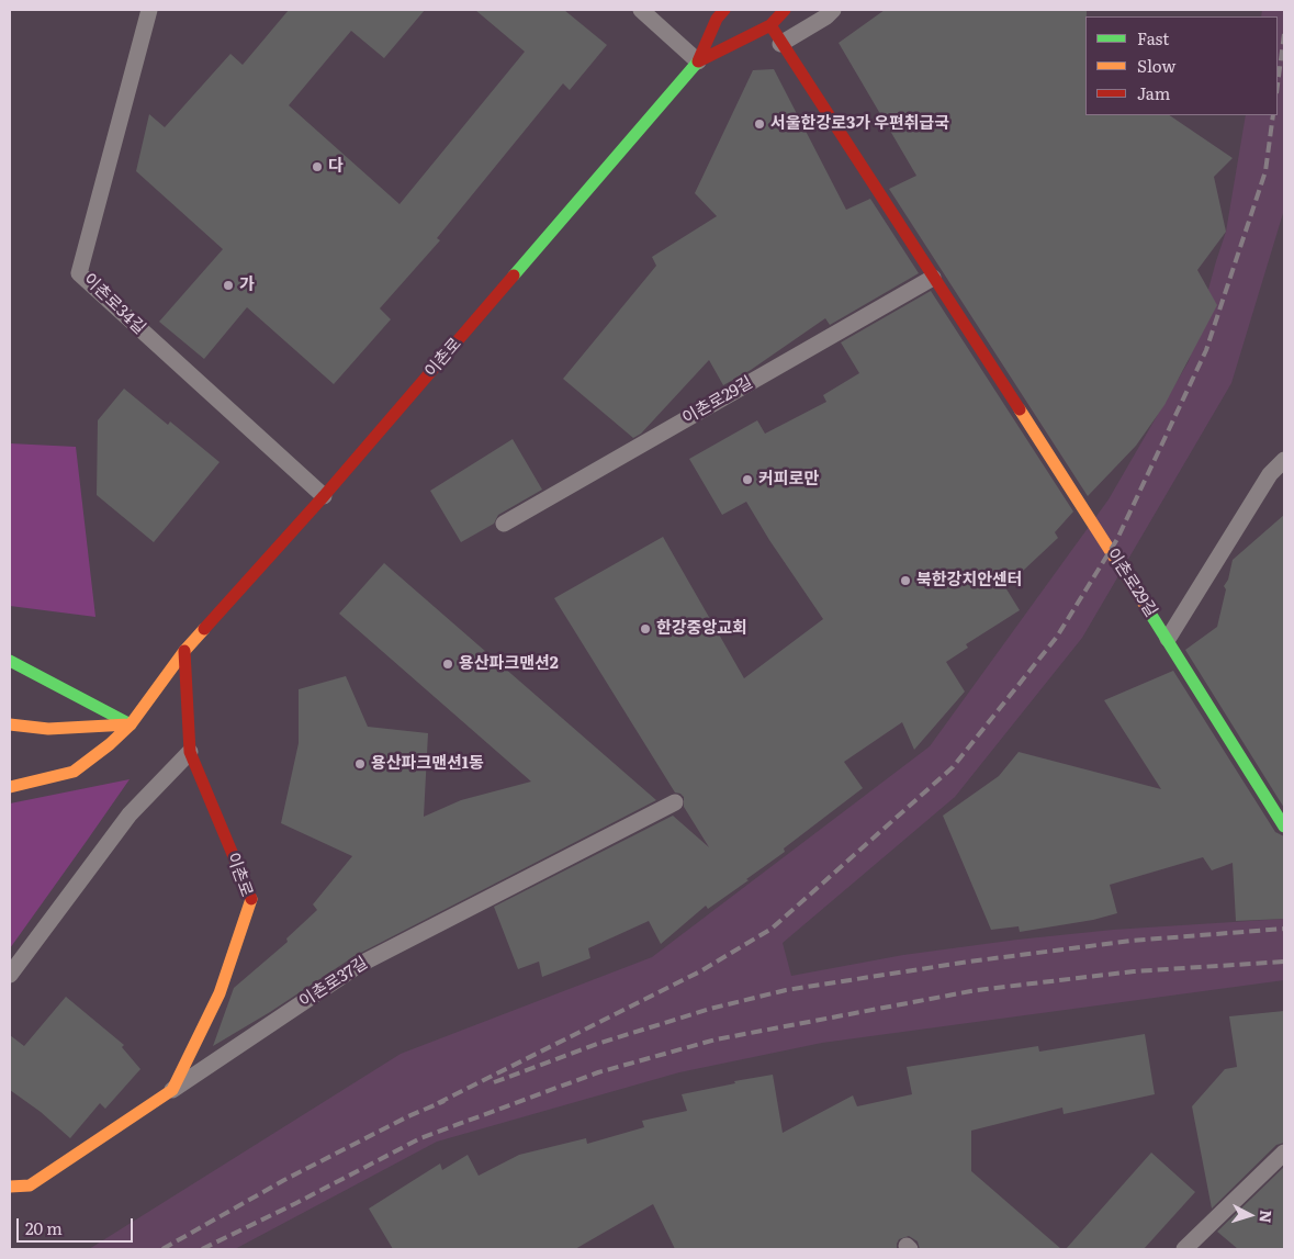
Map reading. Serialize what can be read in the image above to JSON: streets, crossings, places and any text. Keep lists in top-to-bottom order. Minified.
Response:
{"streets":{"street":["이촌로34길","이촌로","이촌로29길","이촌로37길"]},"crossings":[["이촌로34길","이촌로"],["이촌로","이촌로29길"],["이촌로","이촌로37길"]],"places":["서울한강로3가 우편취급국","다","가","커피로만","북한강치안센터","한강중앙교회","용산파크맨션2","용산파크맨션1동"],"legend":["Fast","Slow","Jam"],"scale_bar":"20 m","north":"right"}
